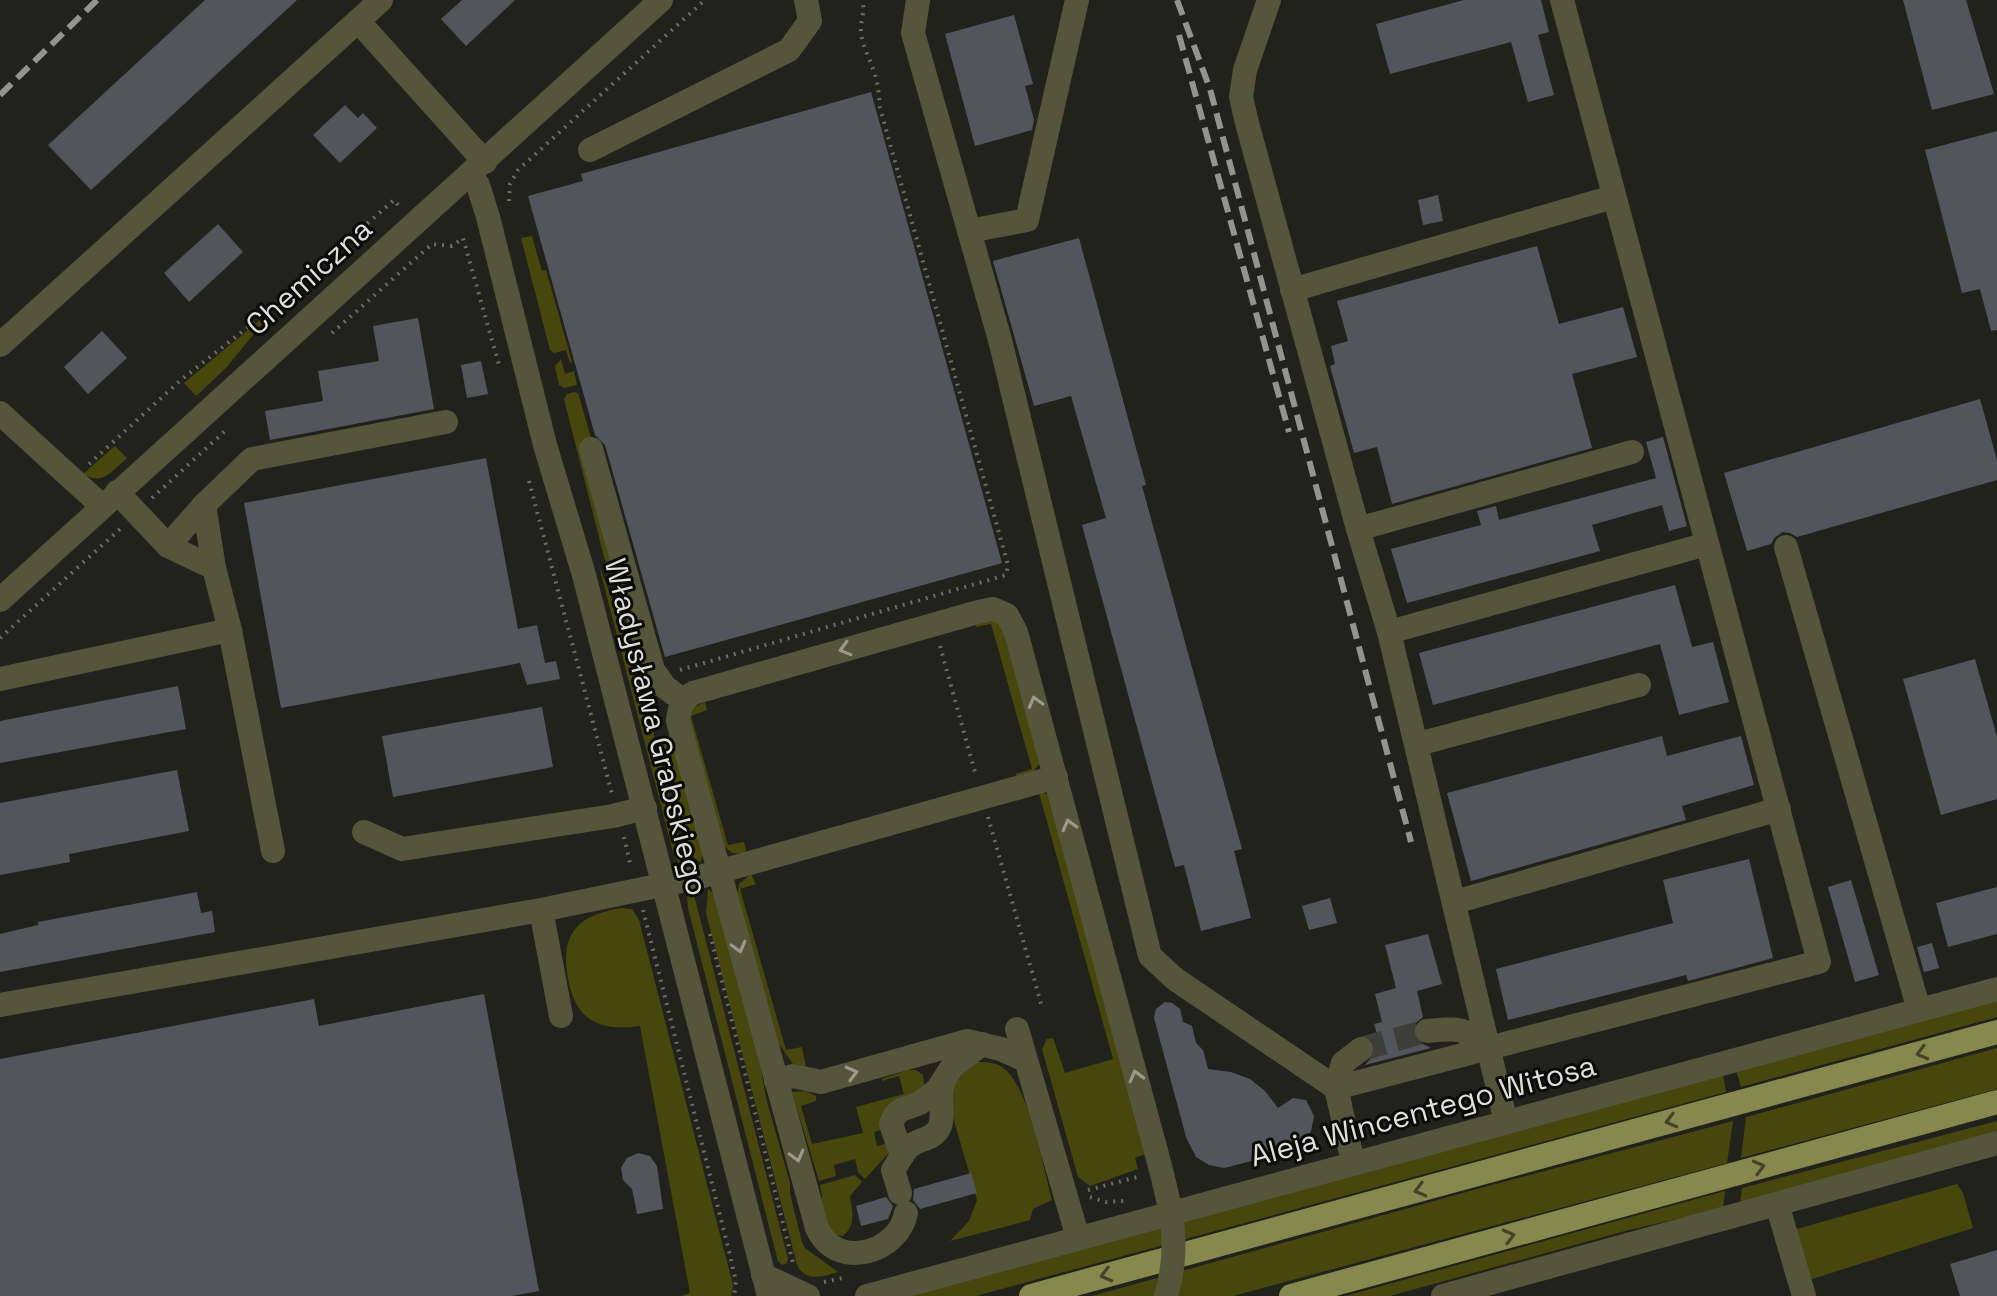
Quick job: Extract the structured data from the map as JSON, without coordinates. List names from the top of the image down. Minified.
{"streets":{"street":["Chemiczna","Władysława Grabskiego","Aleja Wincentego Witosa"]},"crossings":[["Chemiczna","Władysława Grabskiego"]]}
